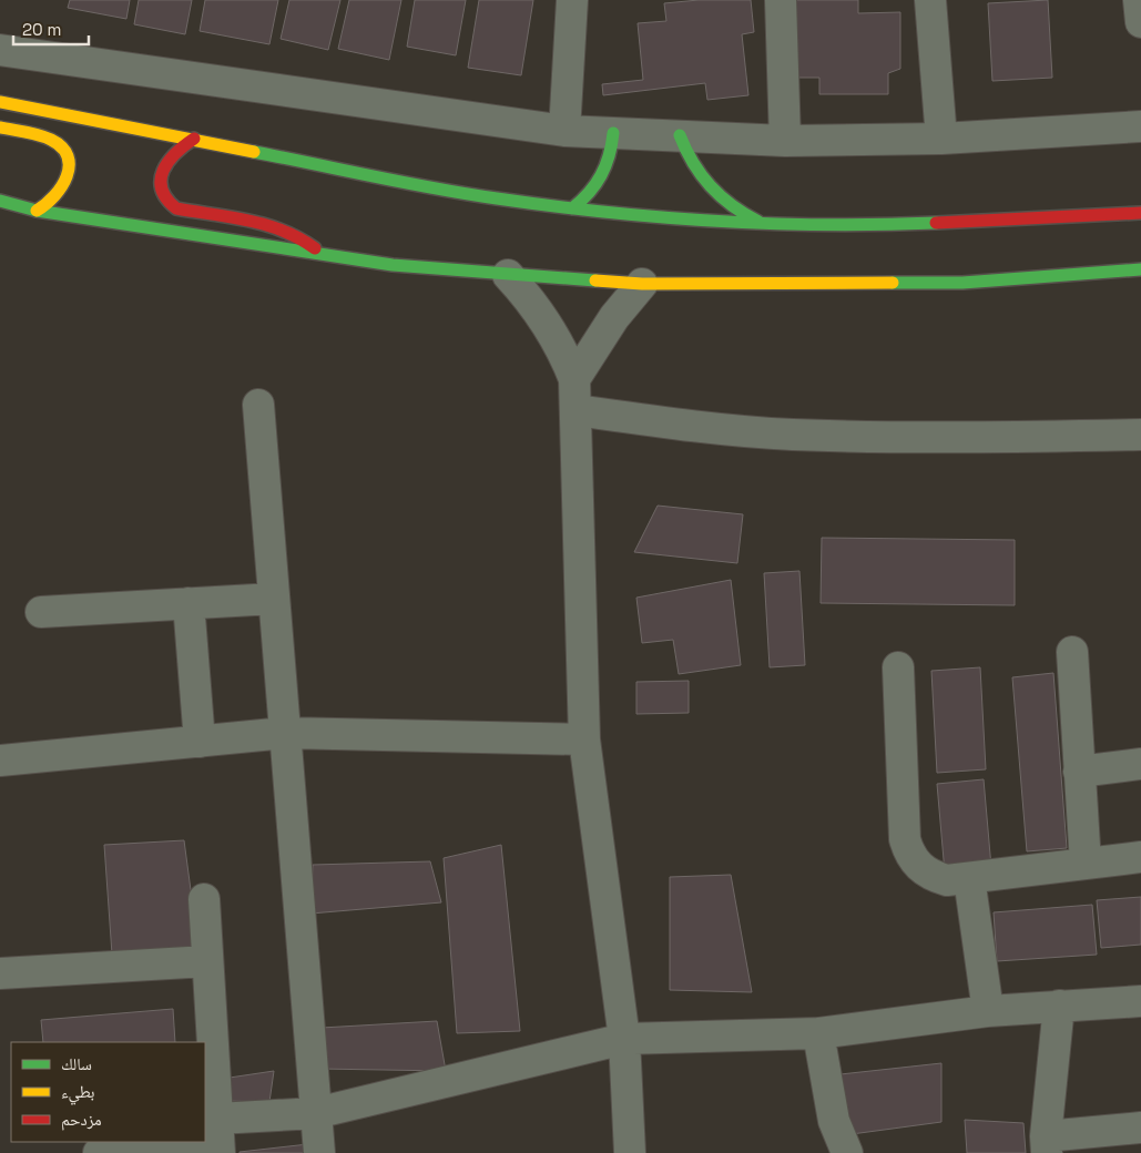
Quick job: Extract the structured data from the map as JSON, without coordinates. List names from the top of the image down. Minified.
{"legend":["سالك","بطيء","مزدحم"],"scale_bar":"20 m"}
